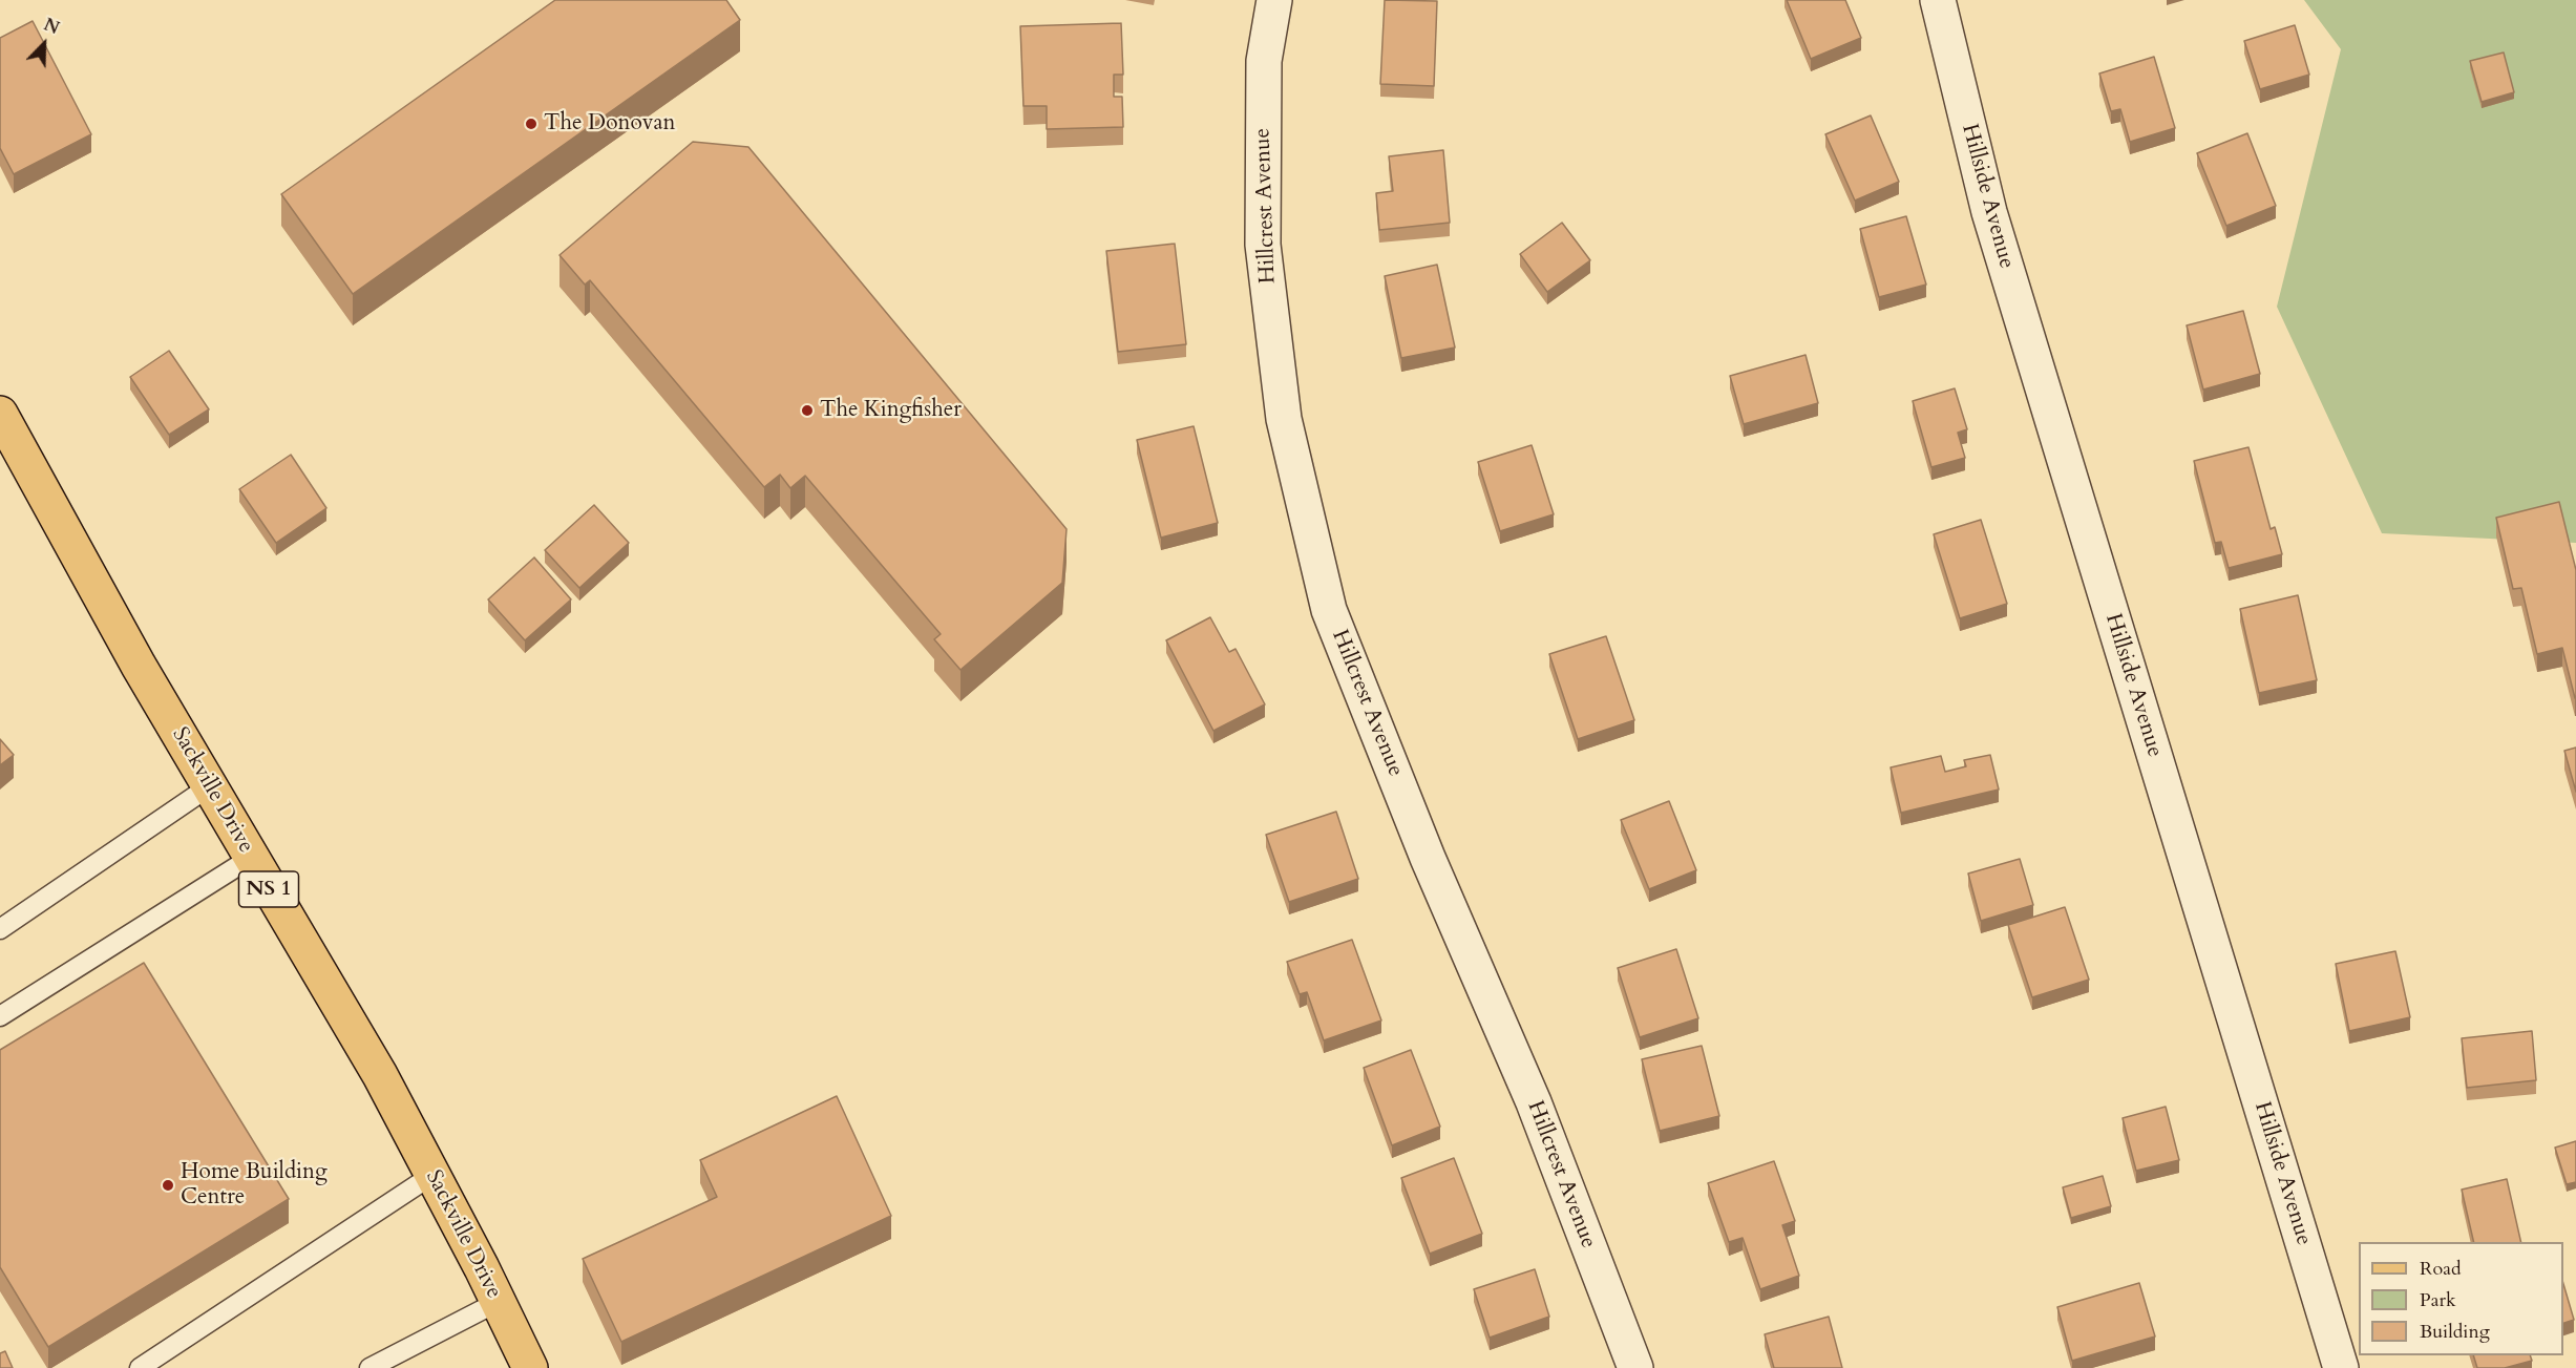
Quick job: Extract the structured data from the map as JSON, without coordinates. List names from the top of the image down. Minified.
{"streets":{"main road":["Sackville Drive","NS 1"],"street":["Hillside Avenue","Hillcrest Avenue"]},"places":["The Donovan","The Kingfisher","Home Building Centre"],"legend":["Road","Park","Building"],"north":"top right"}
